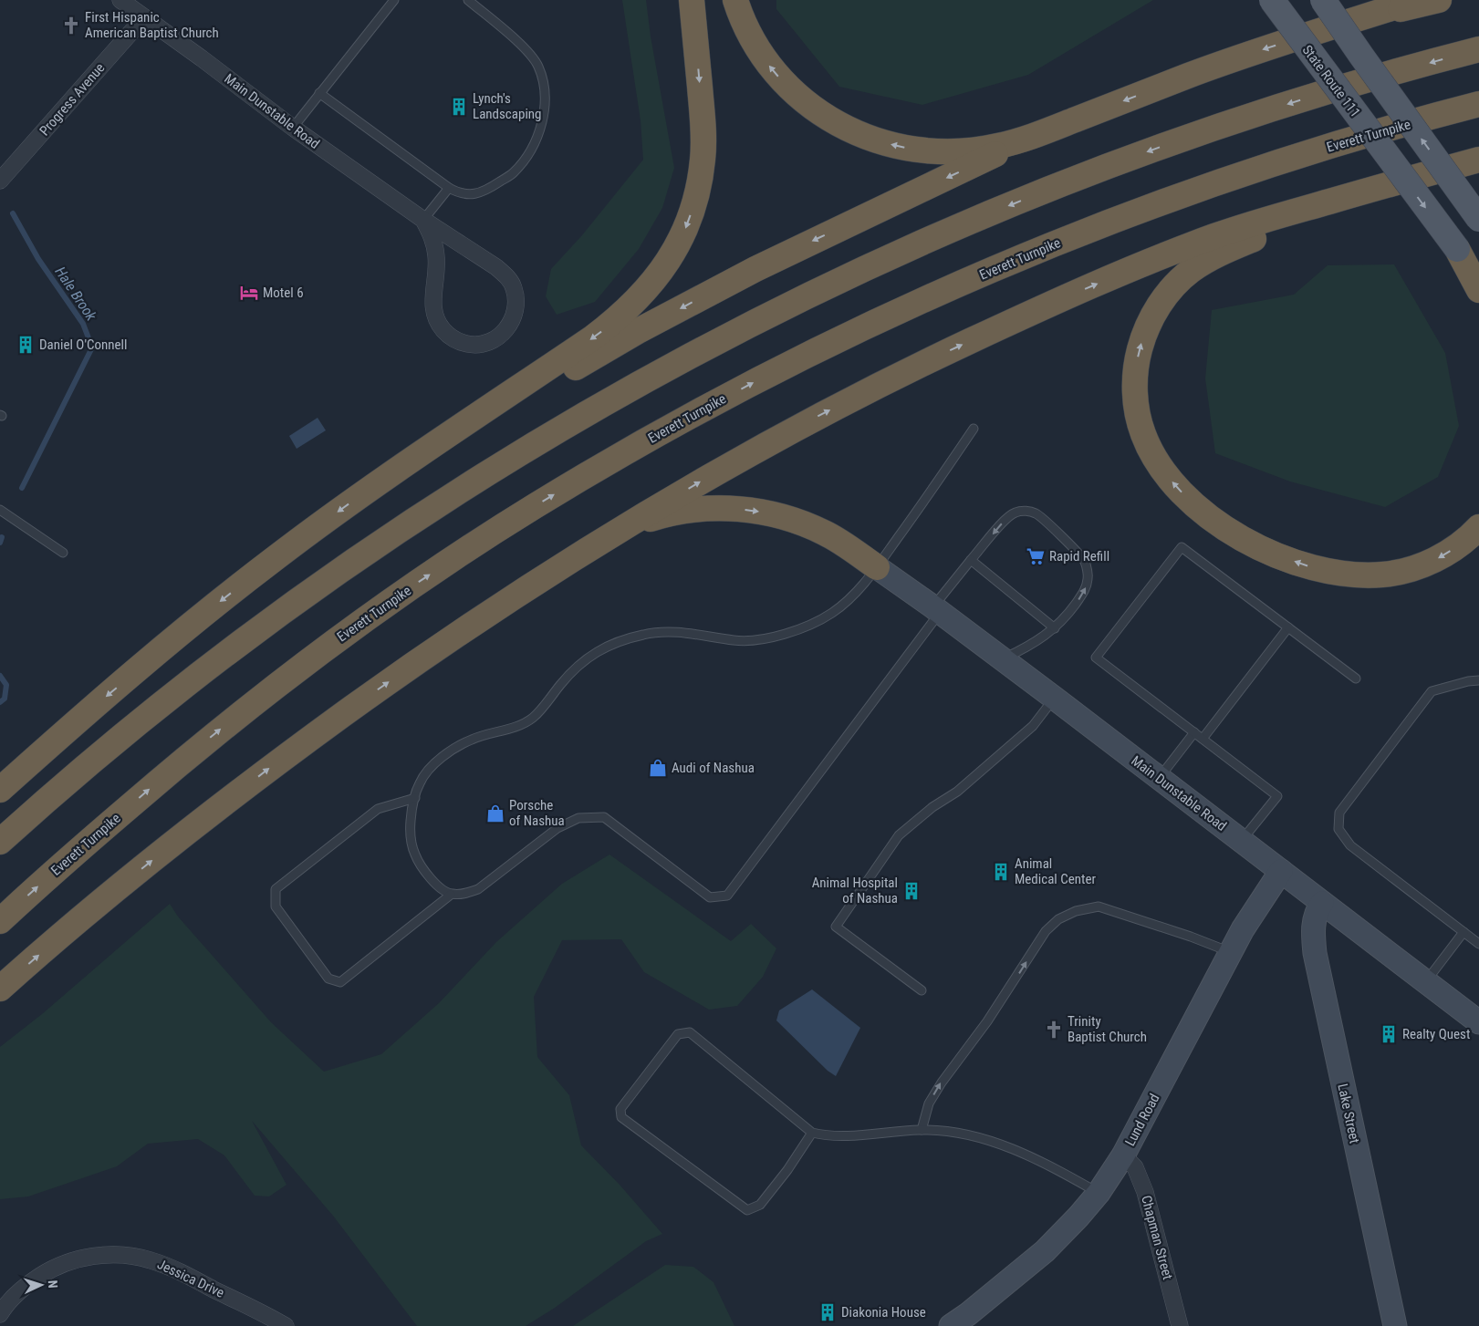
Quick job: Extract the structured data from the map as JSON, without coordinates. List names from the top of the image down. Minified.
{"streets":{"highway":["Everett Turnpike"],"main road":["State Route 111"],"street":["Progress Avenue","Main Dunstable Road","Lake Street","Lund Road","Chapman Street","Jessica Drive"]},"crossings":[["Progress Avenue","Main Dunstable Road"],["Main Dunstable Road","Lake Street"],["Main Dunstable Road","Lund Road"],["Lund Road","Chapman Street"]],"water":["Hale Brook"],"places":{"church":["First Hispanic American Baptist Church","Trinity Baptist Church"],"building":["Lynch's Landscaping","Daniel O'Connell","Animal Medical Center","Animal Hospital of Nashua","Realty Quest","Diakonia House"],"hotel":["Motel 6"],"supermarket":["Rapid Refill"],"shop":["Audi of Nashua","Porsche of Nashua"]},"north":"right"}
